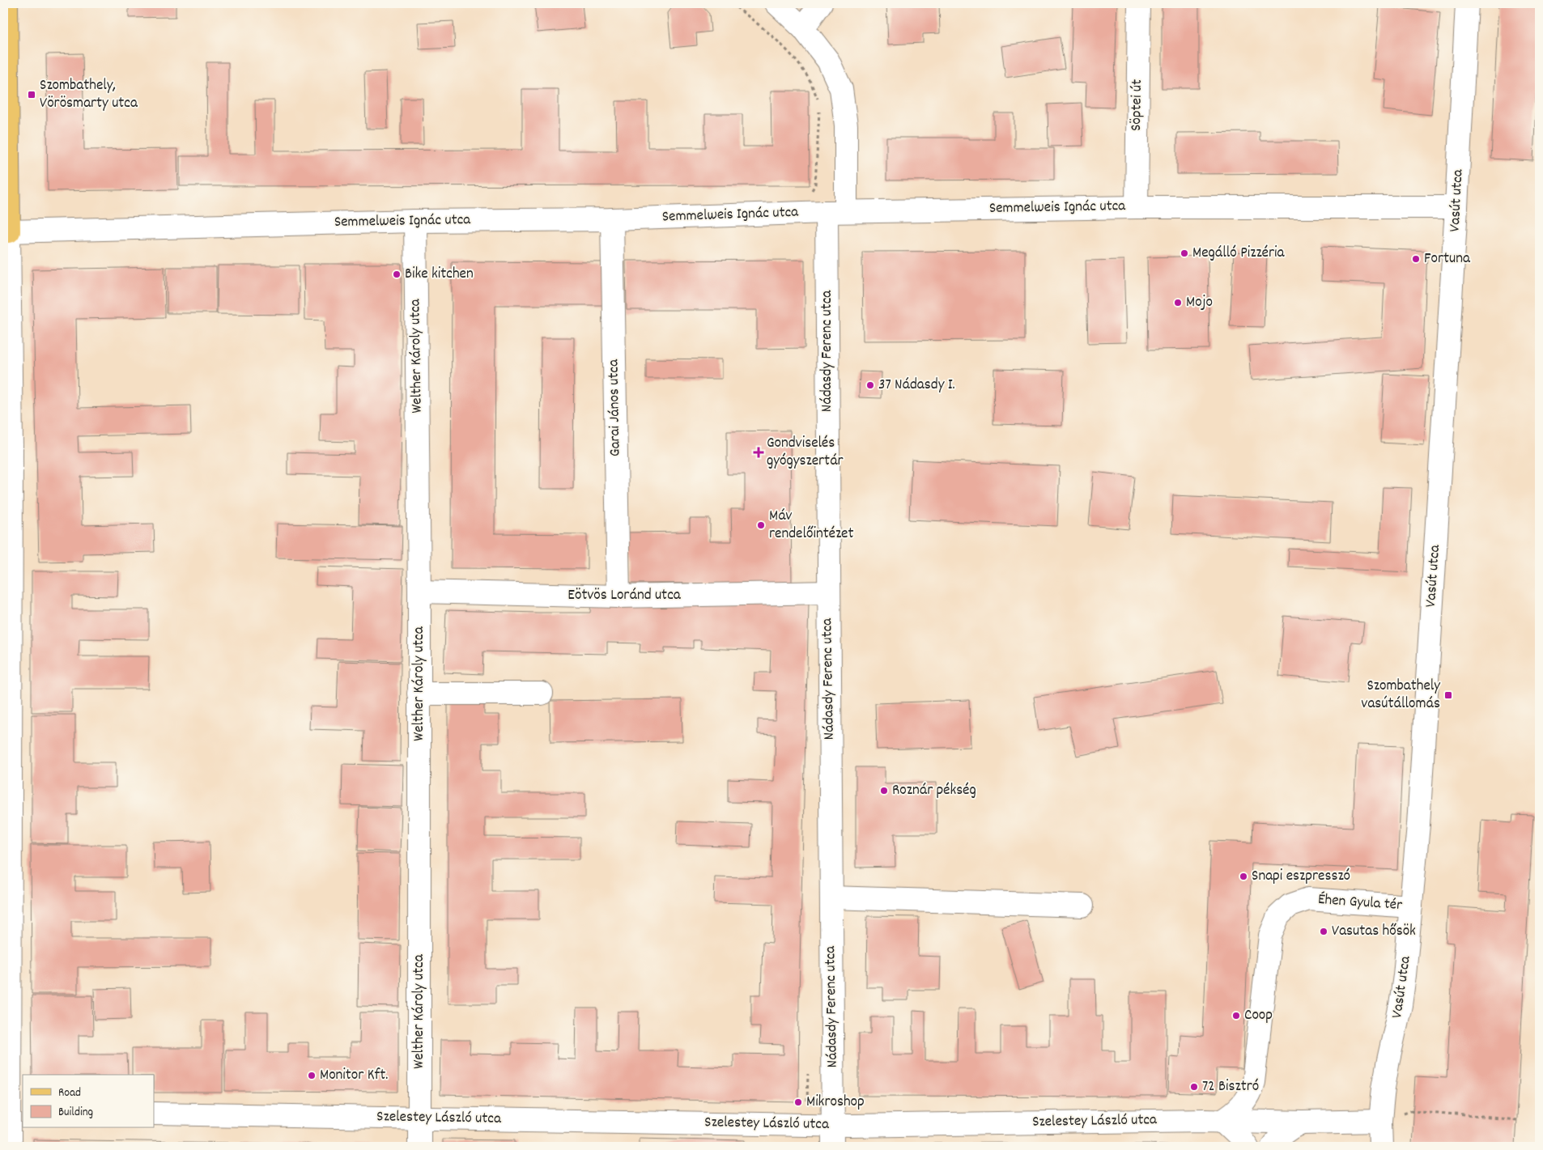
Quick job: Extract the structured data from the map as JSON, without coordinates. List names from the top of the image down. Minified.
{"streets":{"street":["Söptei út","Vasút utca","Semmelweis Ignác utca","Nádasdy Ferenc utca","Welther Károly utca","Garai János utca","Eötvös Loránd utca","Éhen Gyula tér","Szelestey László utca"]},"crossings":[["Söptei út","Semmelweis Ignác utca"],["Vasút utca","Semmelweis Ignác utca"],["Vasút utca","Éhen Gyula tér"],["Vasút utca","Szelestey László utca"],["Semmelweis Ignác utca","Nádasdy Ferenc utca"],["Semmelweis Ignác utca","Welther Károly utca"],["Semmelweis Ignác utca","Garai János utca"],["Nádasdy Ferenc utca","Eötvös Loránd utca"],["Nádasdy Ferenc utca","Szelestey László utca"],["Welther Károly utca","Eötvös Loránd utca"],["Welther Károly utca","Szelestey László utca"],["Garai János utca","Eötvös Loránd utca"],["Éhen Gyula tér","Szelestey László utca"]],"places":{"transit":["Szombathely, Vörösmarty utca","Szombathely vasútállomás"],"other":["Megálló Pizzéria","Fortuna","Bike kitchen","Mojo","37 Nádasdy I.","Máv rendelőintézet","Roznár pékség","Snapi eszpresszó","Vasutas hősök","Coop","Monitor Kft.","72 Bisztró","Mikroshop"],"health":["Gondviselés gyógyszertár"]},"legend":["Road","Building"]}
